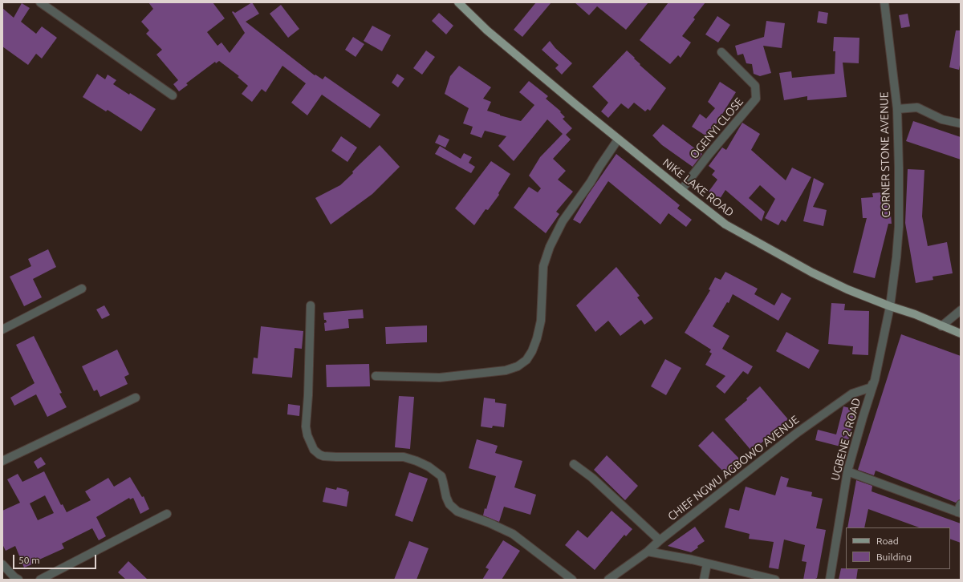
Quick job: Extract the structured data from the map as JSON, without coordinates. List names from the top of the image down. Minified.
{"streets":{"main road":["NIKE LAKE ROAD"],"street":["OGENYI CLOSE","CORNER STONE AVENUE","UGBENE 2 ROAD","CHIEF NGWU AGBOWO AVENUE"]},"crossings":[["OGENYI CLOSE","NIKE LAKE ROAD"],["CORNER STONE AVENUE","NIKE LAKE ROAD"],["CORNER STONE AVENUE","UGBENE 2 ROAD"],["NIKE LAKE ROAD","UGBENE 2 ROAD"],["UGBENE 2 ROAD","CHIEF NGWU AGBOWO AVENUE"]],"legend":["Road","Building"],"scale_bar":"50 m"}
